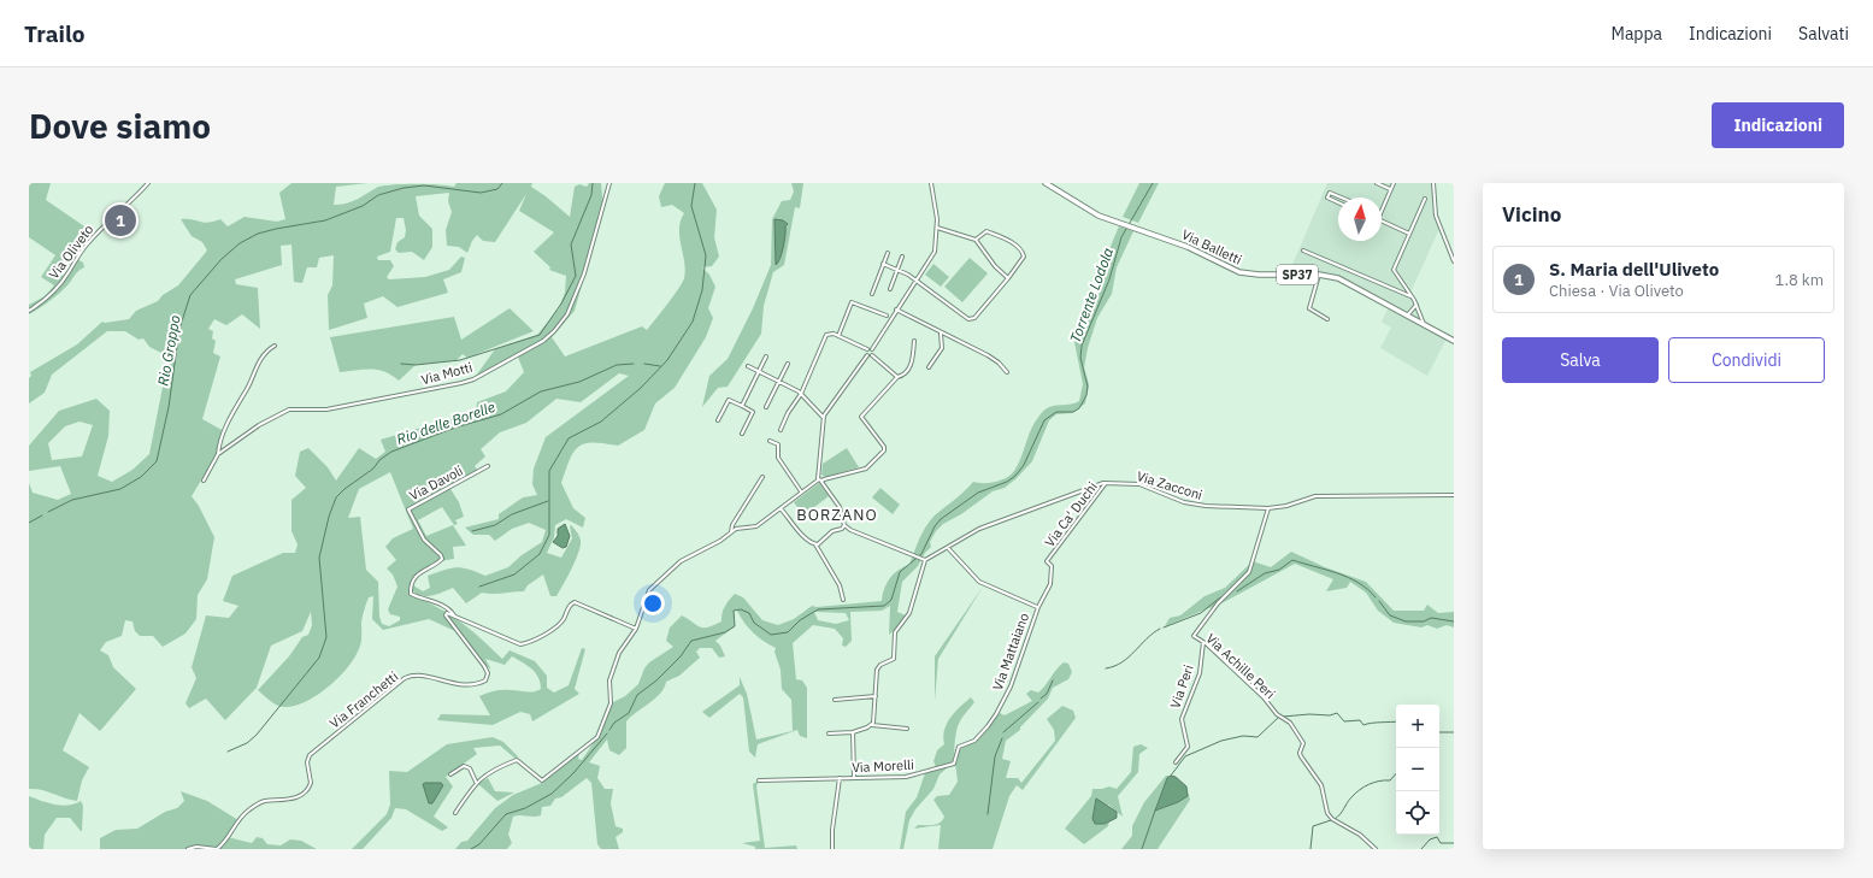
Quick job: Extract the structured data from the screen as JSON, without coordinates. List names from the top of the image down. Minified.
{"streets":{"main road":["Via Balletti","SP37"],"street":["Via Oliveto","Via Motti","Via Davoli","Via Zacconi","Via Ca' Duchi","Via Mattaiano","Via Achille Peri","Via Peri","Via Franchetti","Via Morelli"]},"crossings":[["Via Davoli","Via Franchetti"],["Via Zacconi","Via Ca' Duchi"],["Via Zacconi","Via Mattaiano"],["Via Zacconi","Via Achille Peri"],["Via Ca' Duchi","Via Mattaiano"],["Via Mattaiano","Via Morelli"],["Via Achille Peri","Via Peri"]],"districts":["BORZANO"],"water":["Torrente Lodola","Rio Groppo","Rio delle Borelle"],"north":"top","page":{"header":"Trailo","nav":["Mappa","Indicazioni","Salvati"],"buttons":["Indicazioni",["Salva","Condividi"]],"title":"Dove siamo","heading":"Vicino","pins":"1","list":[{"mark":"1","name":"S. Maria dell'Uliveto","note":"Chiesa · Via Oliveto","value":"1.8 km"}],"map_buttons":["+","−"]}}
